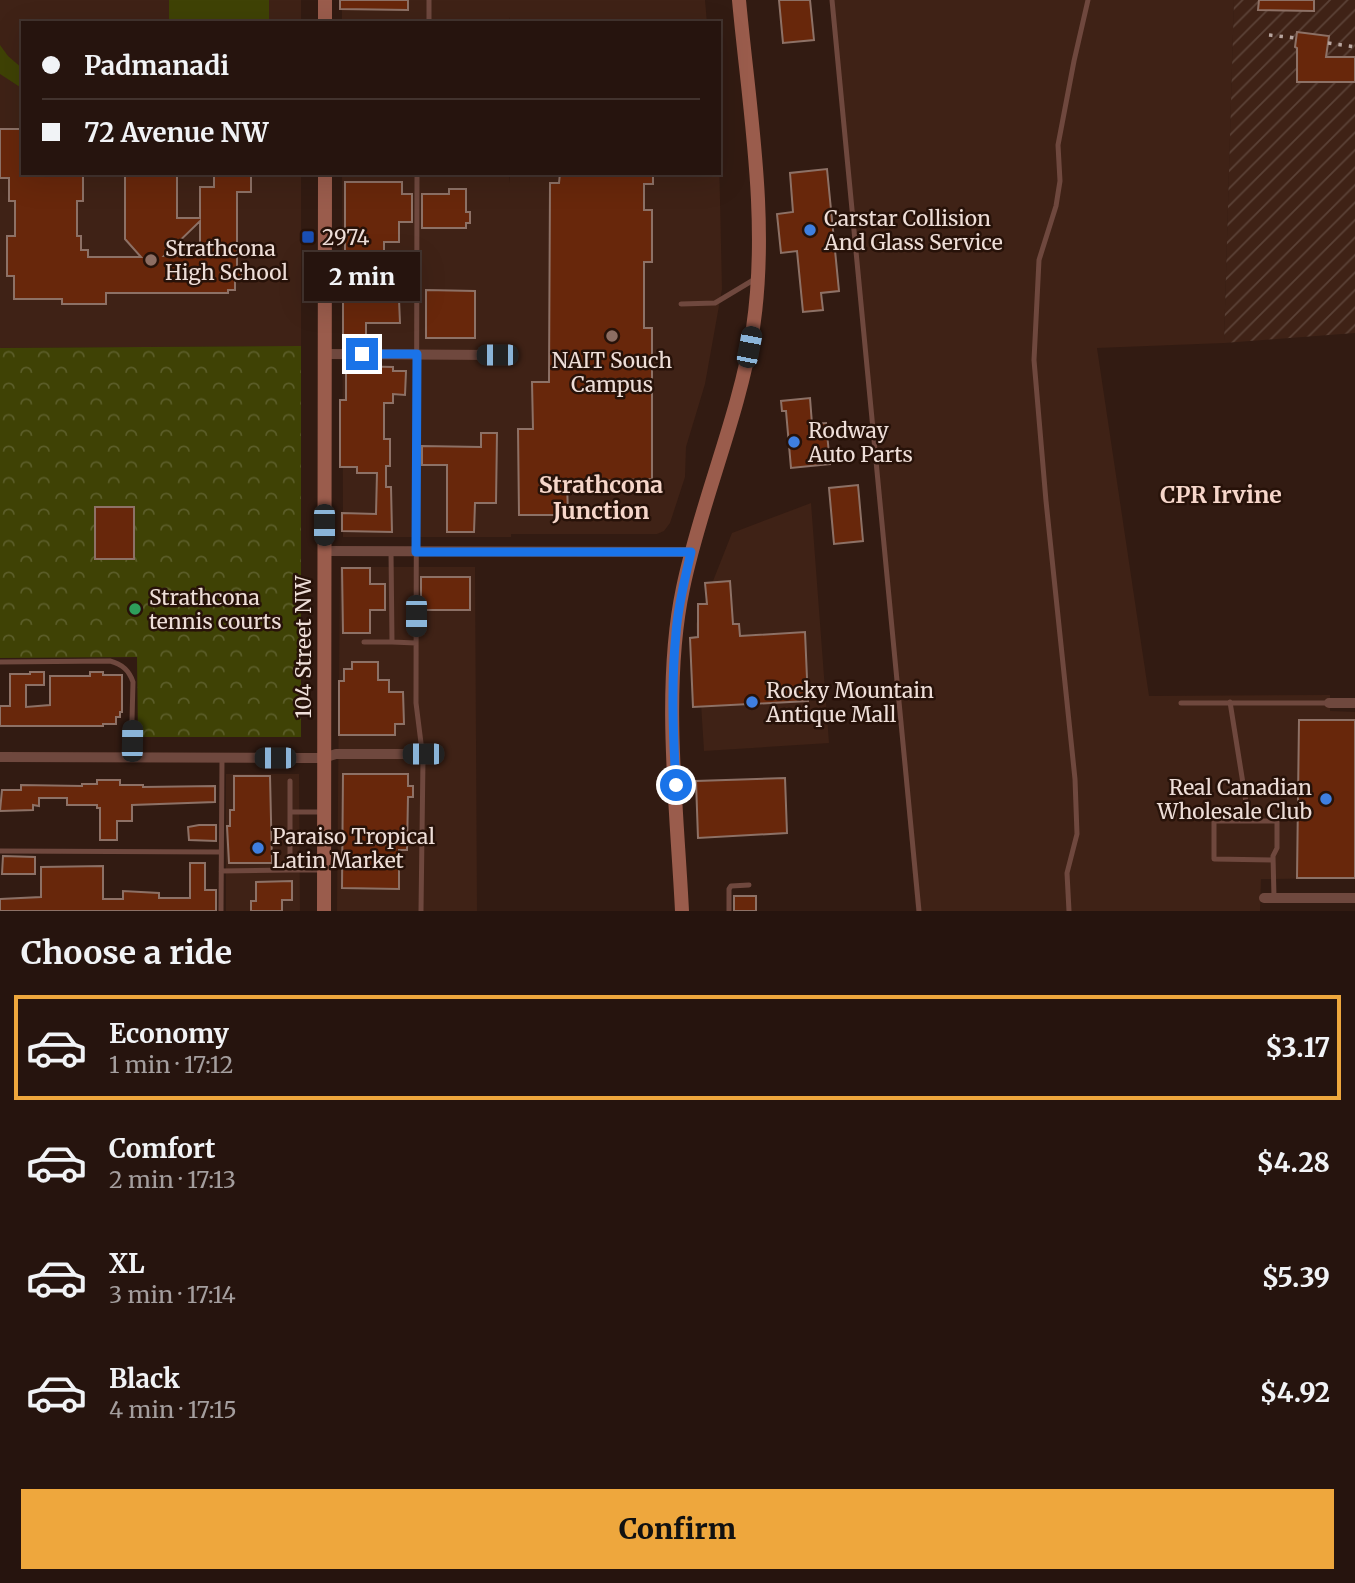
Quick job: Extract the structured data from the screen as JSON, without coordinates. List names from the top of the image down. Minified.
{"streets":{"main road":["104 Street NW"]},"districts":["Strathcona Junction","CPR Irvine"],"places":{"other":["Carstar Collision And Glass Service","Strathcona High School","NAIT Souch Campus","Rodway Auto Parts","Strathcona tennis courts","Rocky Mountain Antique Mall","Real Canadian Wholesale Club","Paraiso Tropical Latin Market"],"transit":["2974"]},"page":{"banner":["Padmanadi","72 Avenue NW"],"bubble":"2 min","heading":"Choose a ride","list":[{"name":"Economy","note":"1 min · 17:12","value":"$3.17"},{"name":"Comfort","note":"2 min · 17:13","value":"$4.28"},{"name":"XL","note":"3 min · 17:14","value":"$5.39"},{"name":"Black","note":"4 min · 17:15","value":"$4.92"}],"buttons":"Confirm"}}
